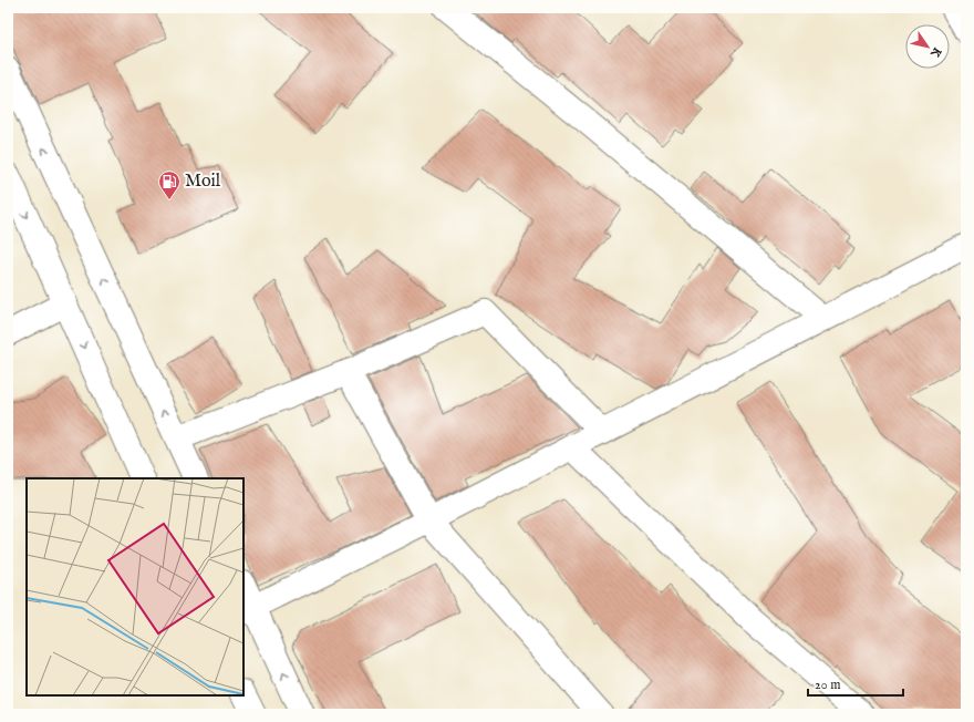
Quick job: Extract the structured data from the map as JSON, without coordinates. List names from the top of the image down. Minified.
{"places":{"fuel station":["Moil"]},"scale_bar":"20 m","north":"bottom right"}
